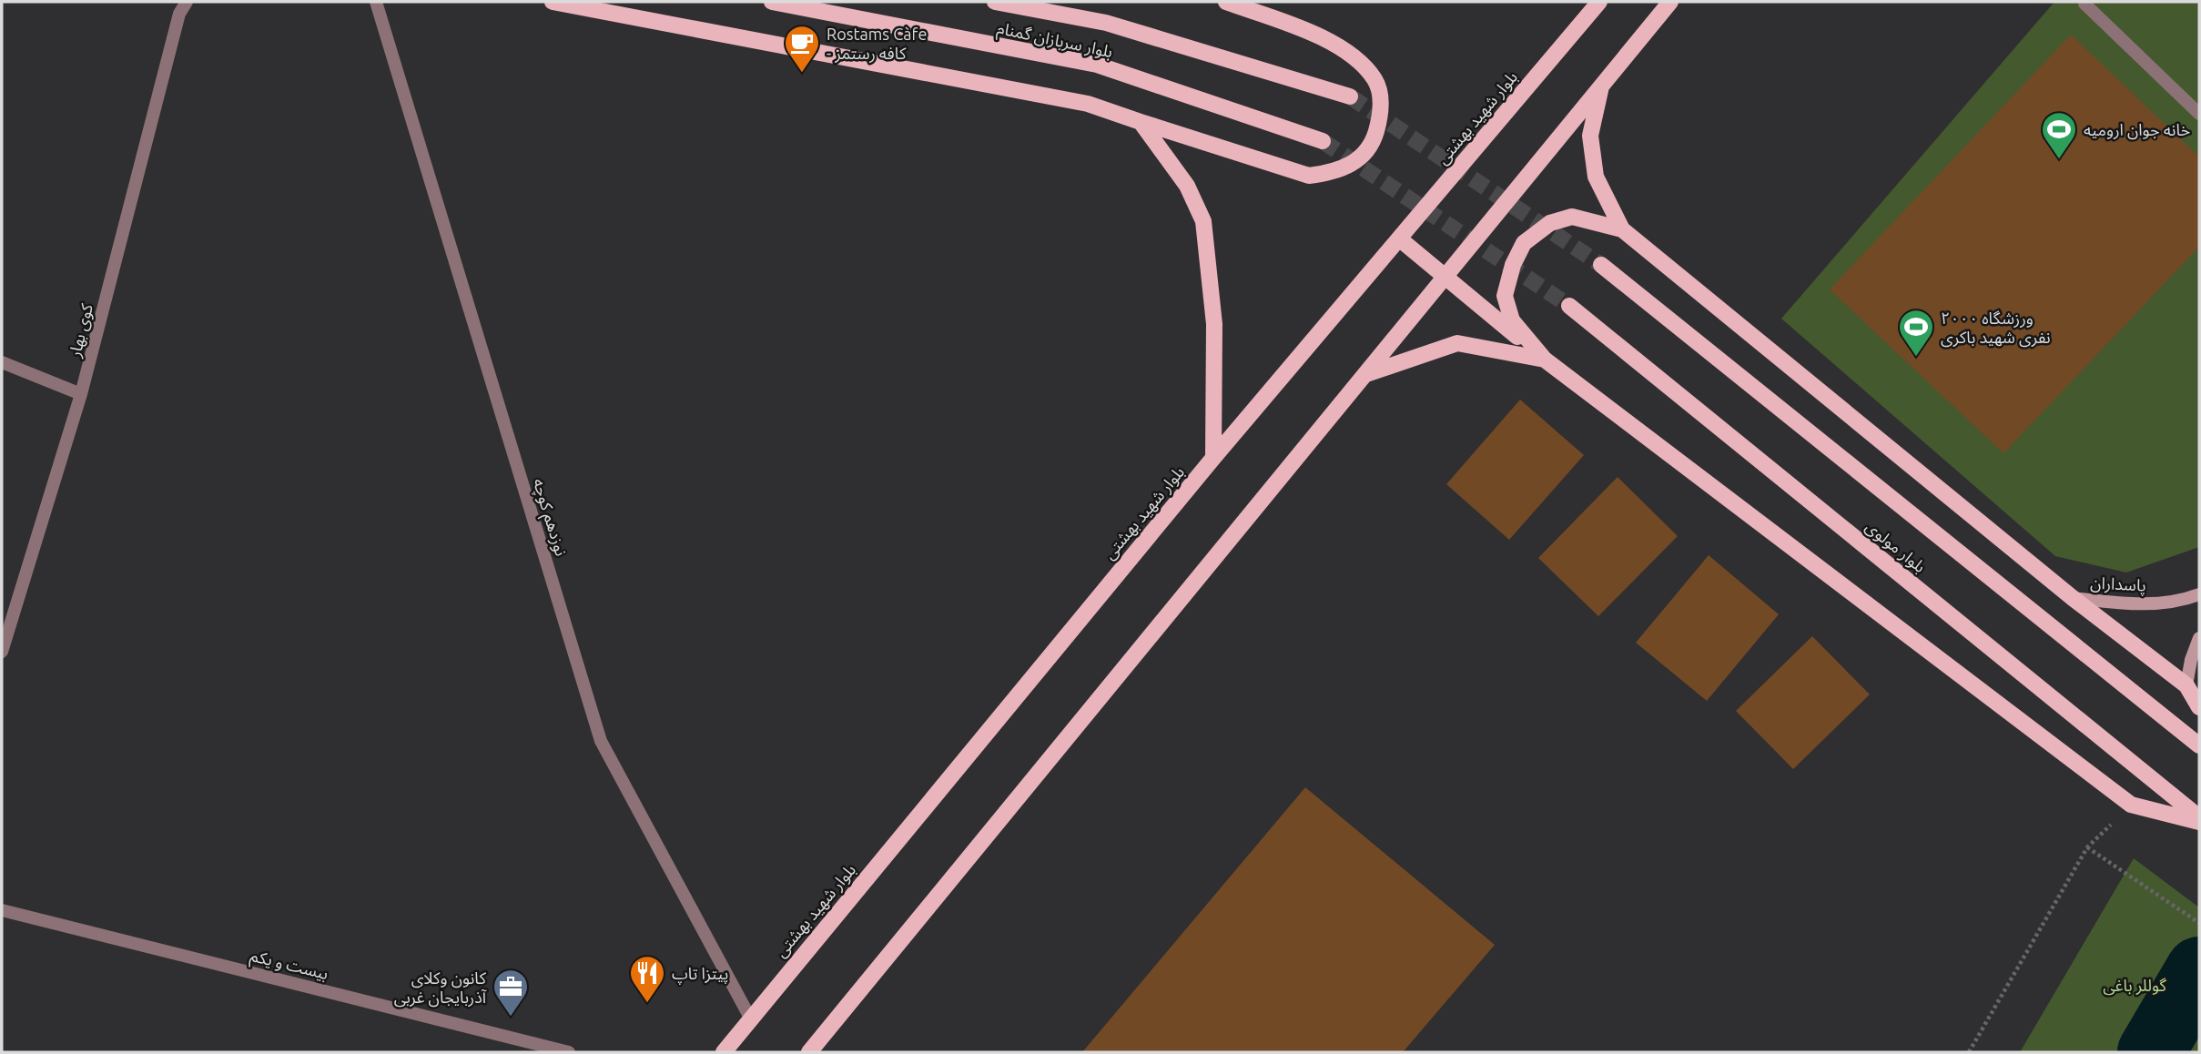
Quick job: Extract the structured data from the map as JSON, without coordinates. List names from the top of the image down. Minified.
{"streets":{"main road":["بلوار سربازان گمنام","بلوار شهید بهشتی","بلوار مولوی","پاسداران"],"street":["کوی بهار","نوزدهم کوچه","بیست و یکم"]},"crossings":[["بلوار شهید بهشتی","نوزدهم کوچه"]],"parks":["گوللر باغی"],"places":{"cafe":["Rostams Càfe - کافه رستمز"],"sports":["خانه جوان ارومیه","ورزشگاه ۲۰۰۰ نفری شهید باکری"],"restaurant":["پیتزا تاپ"],"office":["کانون وکلای آذربایجان غربی"]}}
